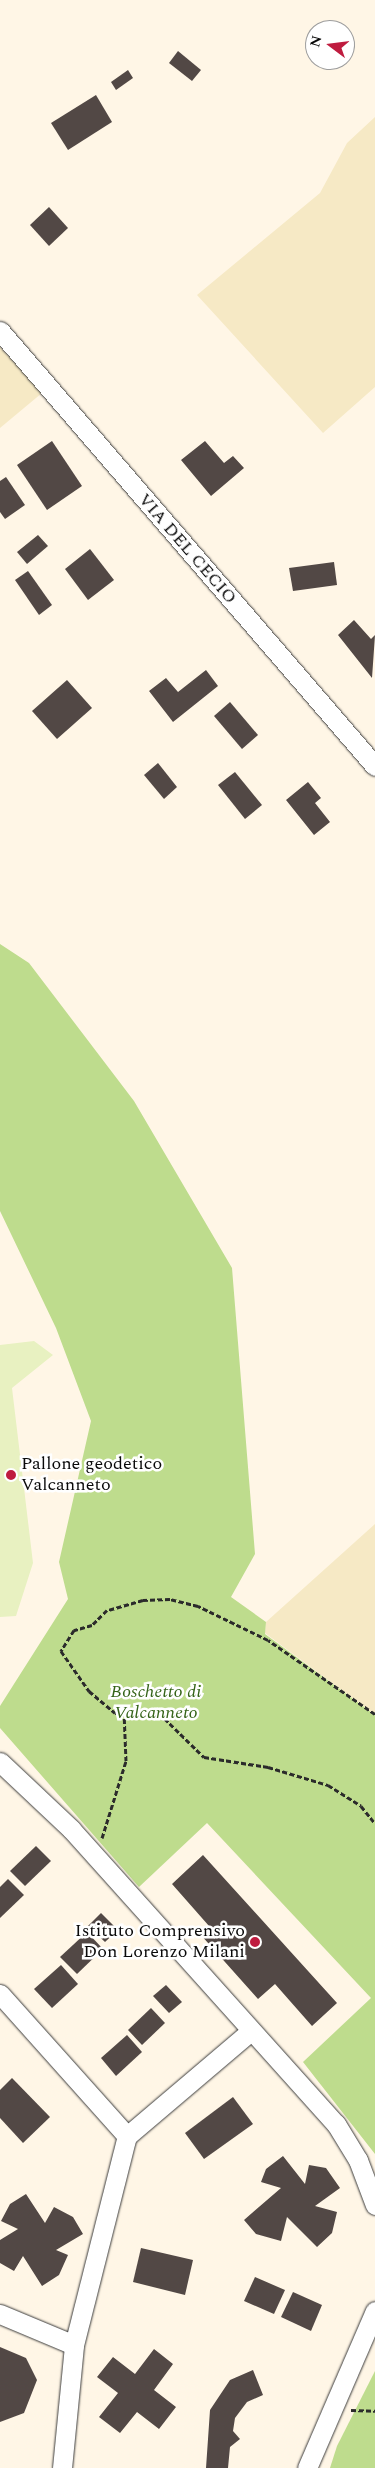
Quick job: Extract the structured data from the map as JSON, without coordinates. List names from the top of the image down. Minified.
{"streets":{"street":["VIA DEL CECIO"]},"parks":["Boschetto di Valcanneto"],"places":["Pallone geodetico Valcanneto","Istituto Comprensivo Don Lorenzo Milani"],"north":"left"}
